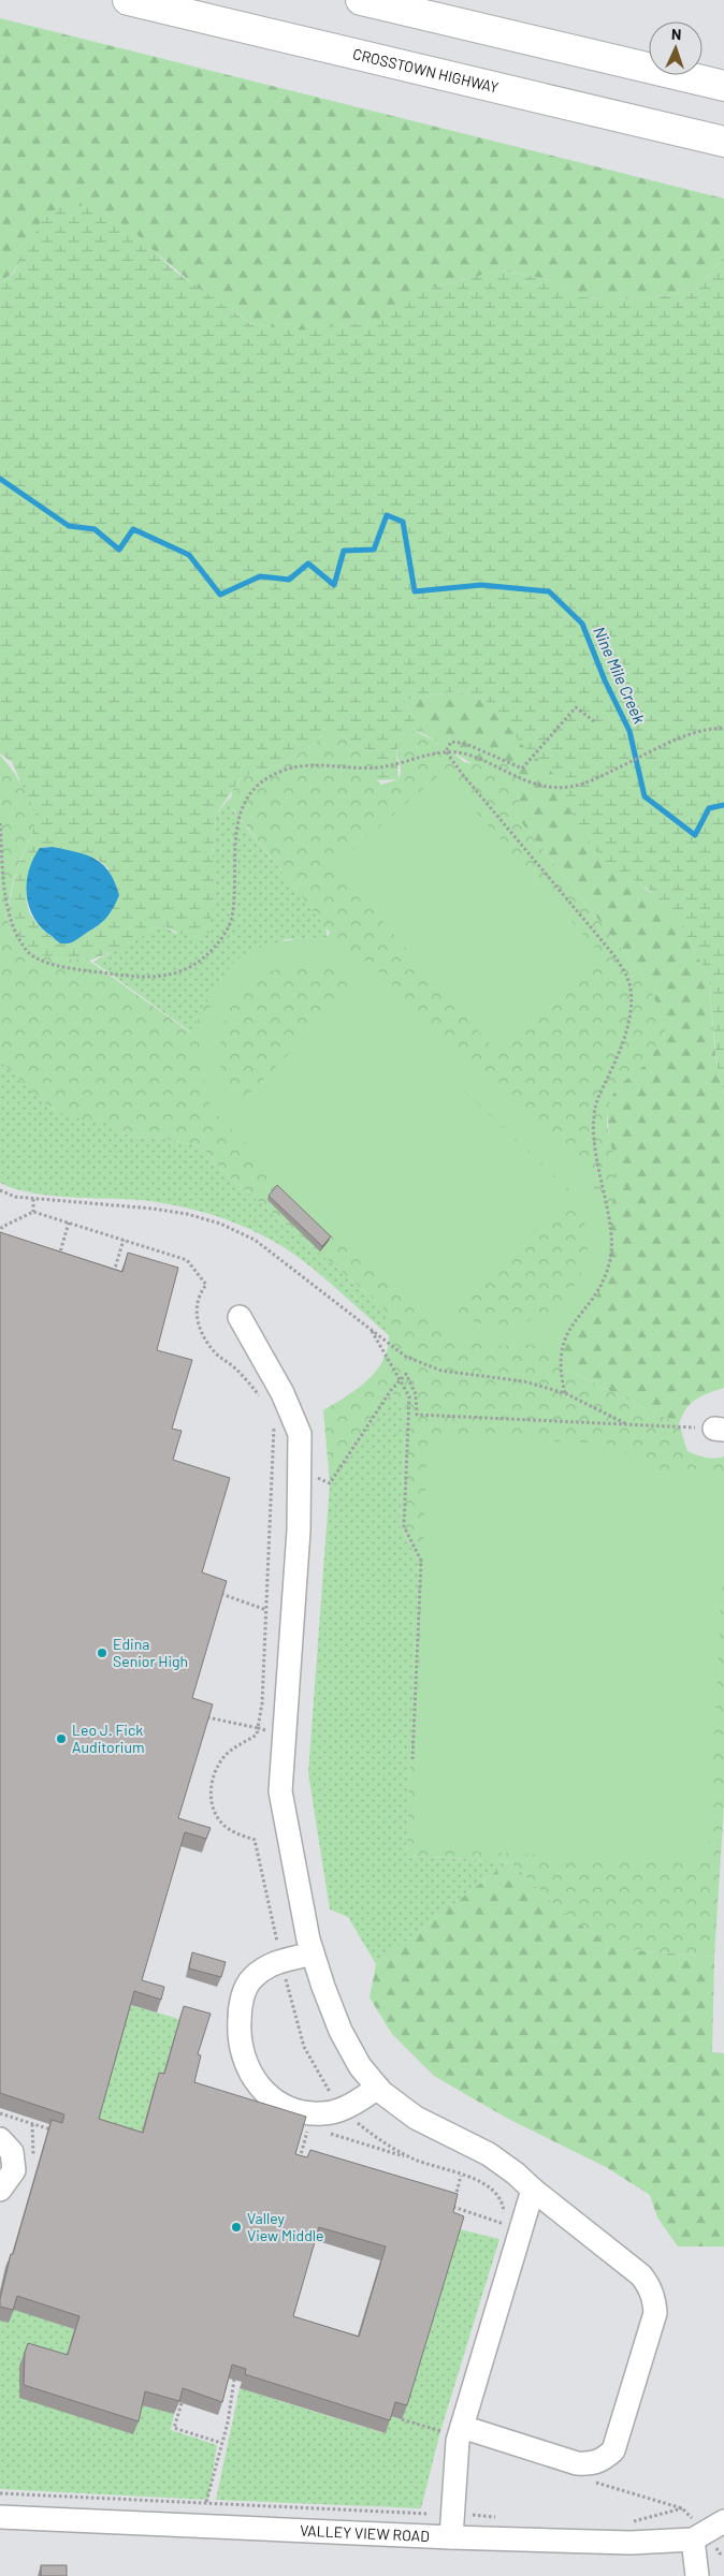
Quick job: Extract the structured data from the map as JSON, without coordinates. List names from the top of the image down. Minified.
{"streets":{"highway":["CROSSTOWN HIGHWAY"],"street":["VALLEY VIEW ROAD"]},"water":["Nine Mile Creek"],"places":["Edina Senior High","Leo J. Fick Auditorium","Valley View Middle"],"north":"top"}
